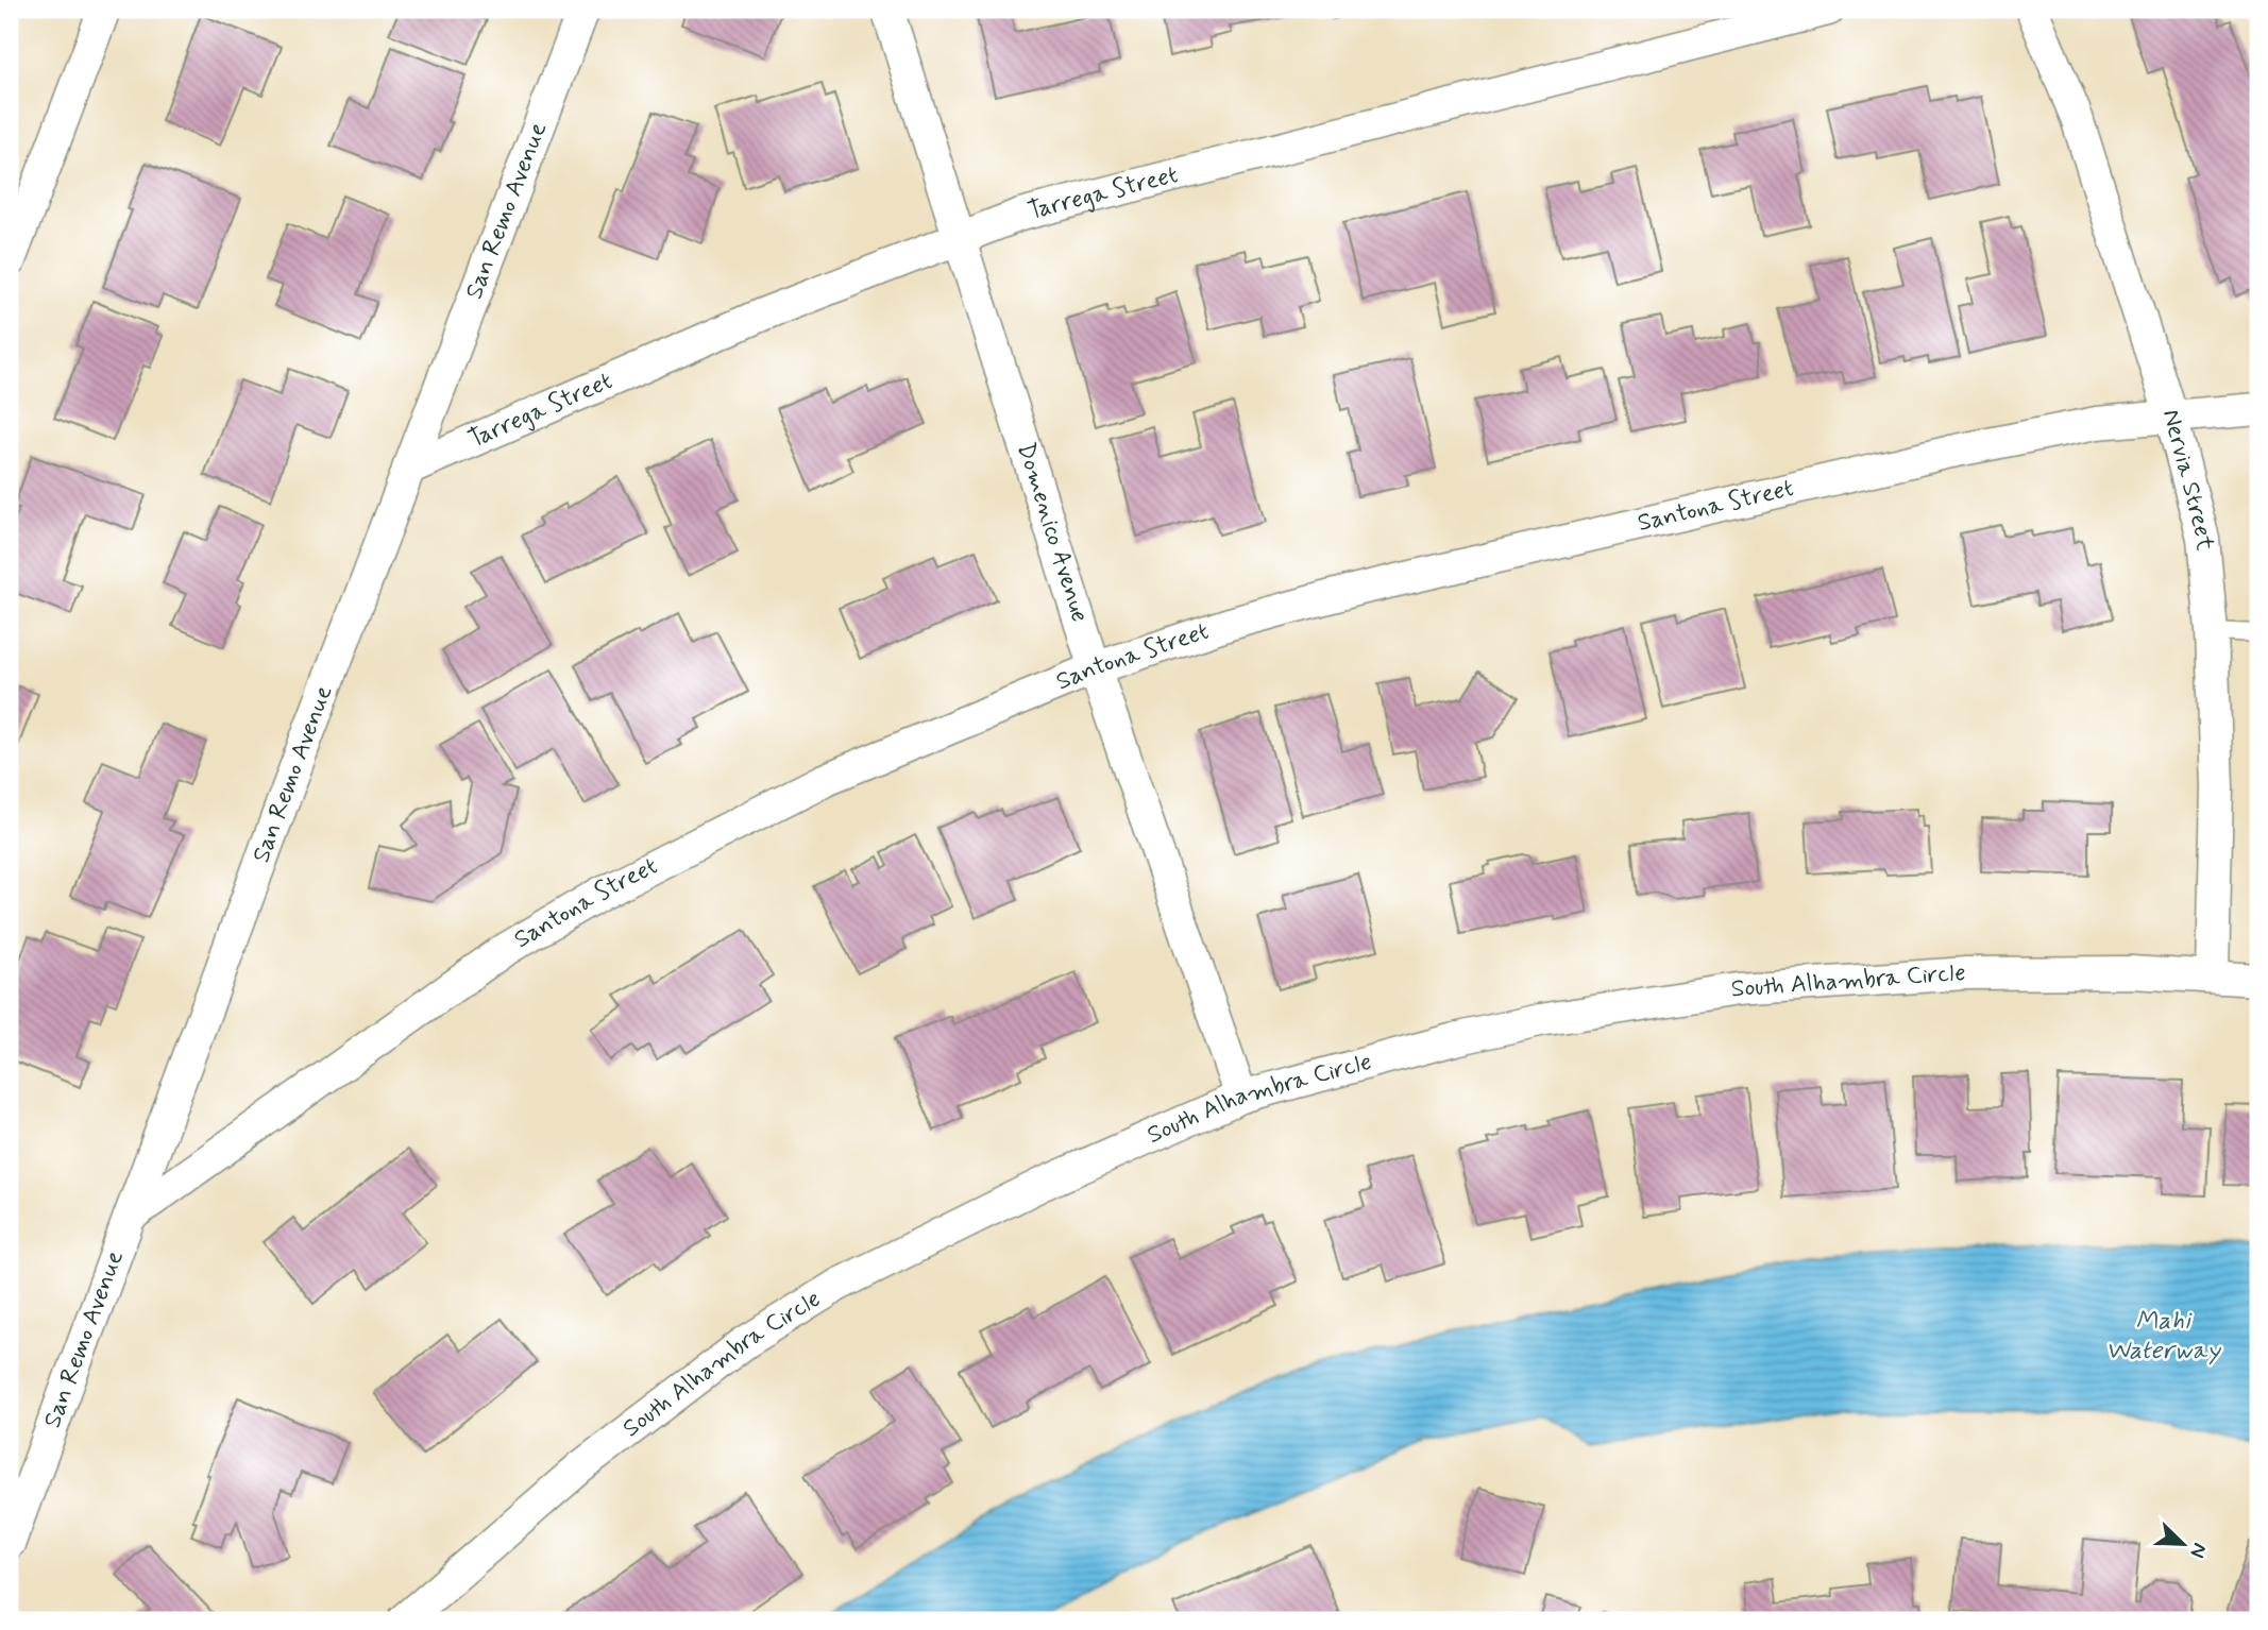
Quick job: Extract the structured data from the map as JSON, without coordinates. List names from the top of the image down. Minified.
{"streets":{"street":["Tarrega Street","San Remo Avenue","Nervia Street","Santona Street","Domenico Avenue","South Alhambra Circle"]},"crossings":[["Tarrega Street","San Remo Avenue"],["Tarrega Street","Domenico Avenue"],["San Remo Avenue","Santona Street"],["Nervia Street","Santona Street"],["Nervia Street","South Alhambra Circle"],["Santona Street","Domenico Avenue"],["Domenico Avenue","South Alhambra Circle"]],"water":["Mahi Waterway"],"north":"bottom right"}
